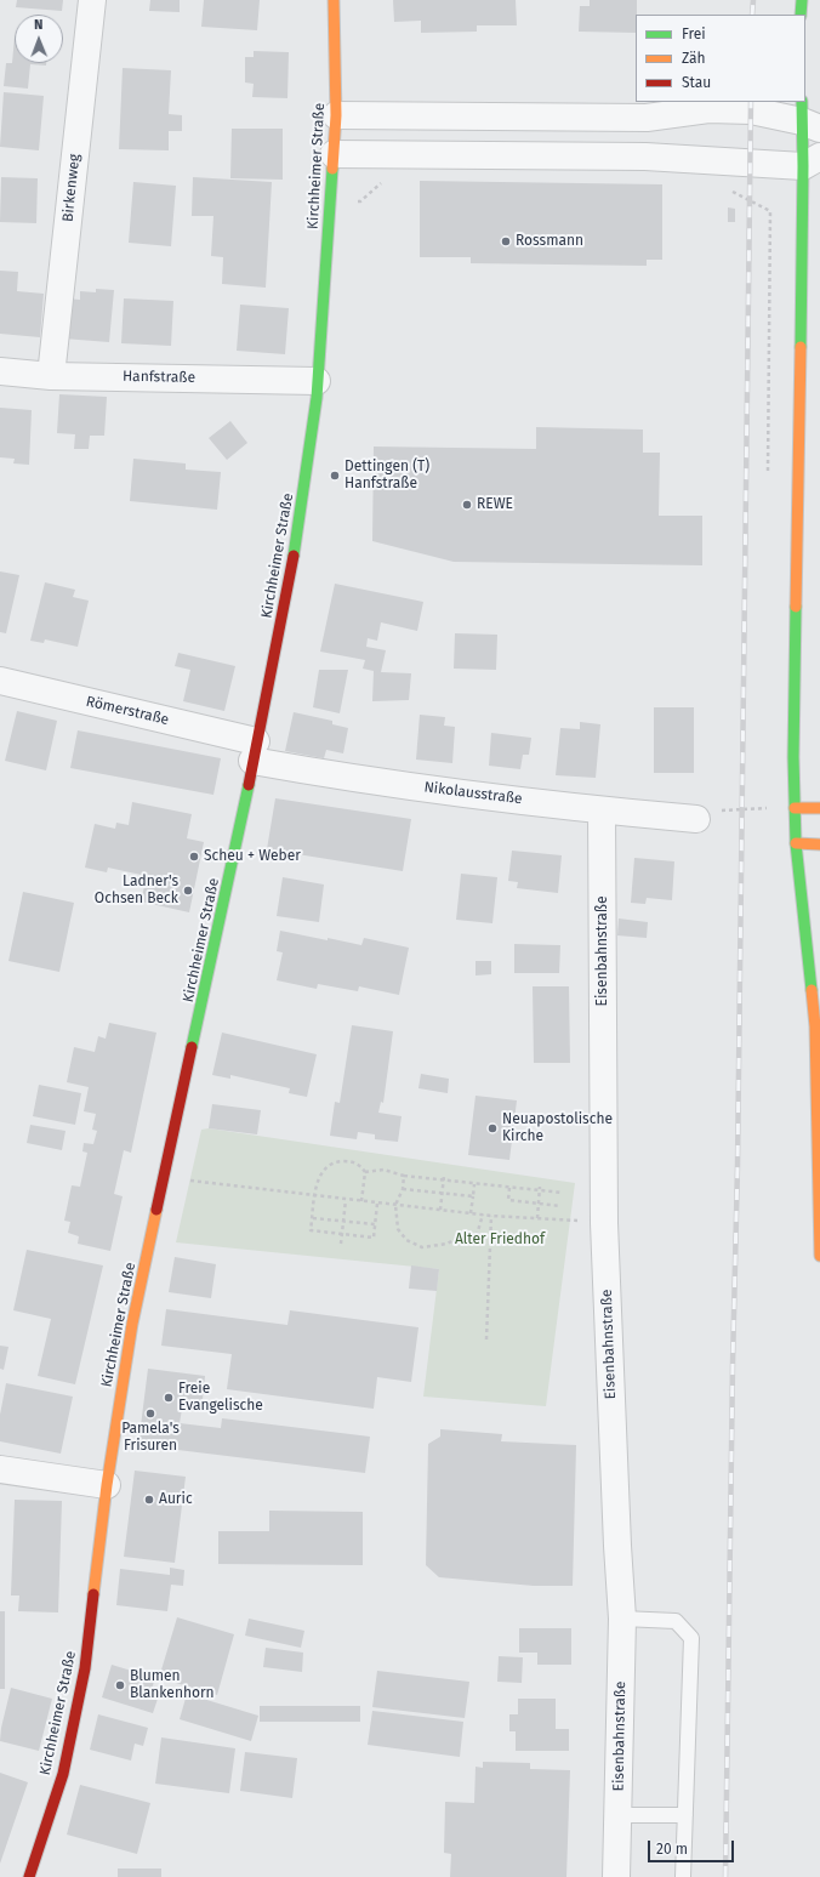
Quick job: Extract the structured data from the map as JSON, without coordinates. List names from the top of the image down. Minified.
{"streets":{"street":["Kirchheimer Straße","Birkenweg","Hanfstraße","Römerstraße","Nikolausstraße","Eisenbahnstraße"]},"crossings":[["Kirchheimer Straße","Hanfstraße"],["Kirchheimer Straße","Römerstraße"],["Kirchheimer Straße","Nikolausstraße"],["Birkenweg","Hanfstraße"],["Römerstraße","Nikolausstraße"],["Nikolausstraße","Eisenbahnstraße"]],"parks":["Alter Friedhof"],"places":["Rossmann","Dettingen (T) Hanfstraße","REWE","Scheu + Weber","Ladner's Ochsen Beck","Neuapostolische Kirche","Freie Evangelische","Pamela's Frisuren","Auric","Blumen Blankenhorn"],"legend":["Frei","Zäh","Stau"],"scale_bar":"20 m","north":"top"}
